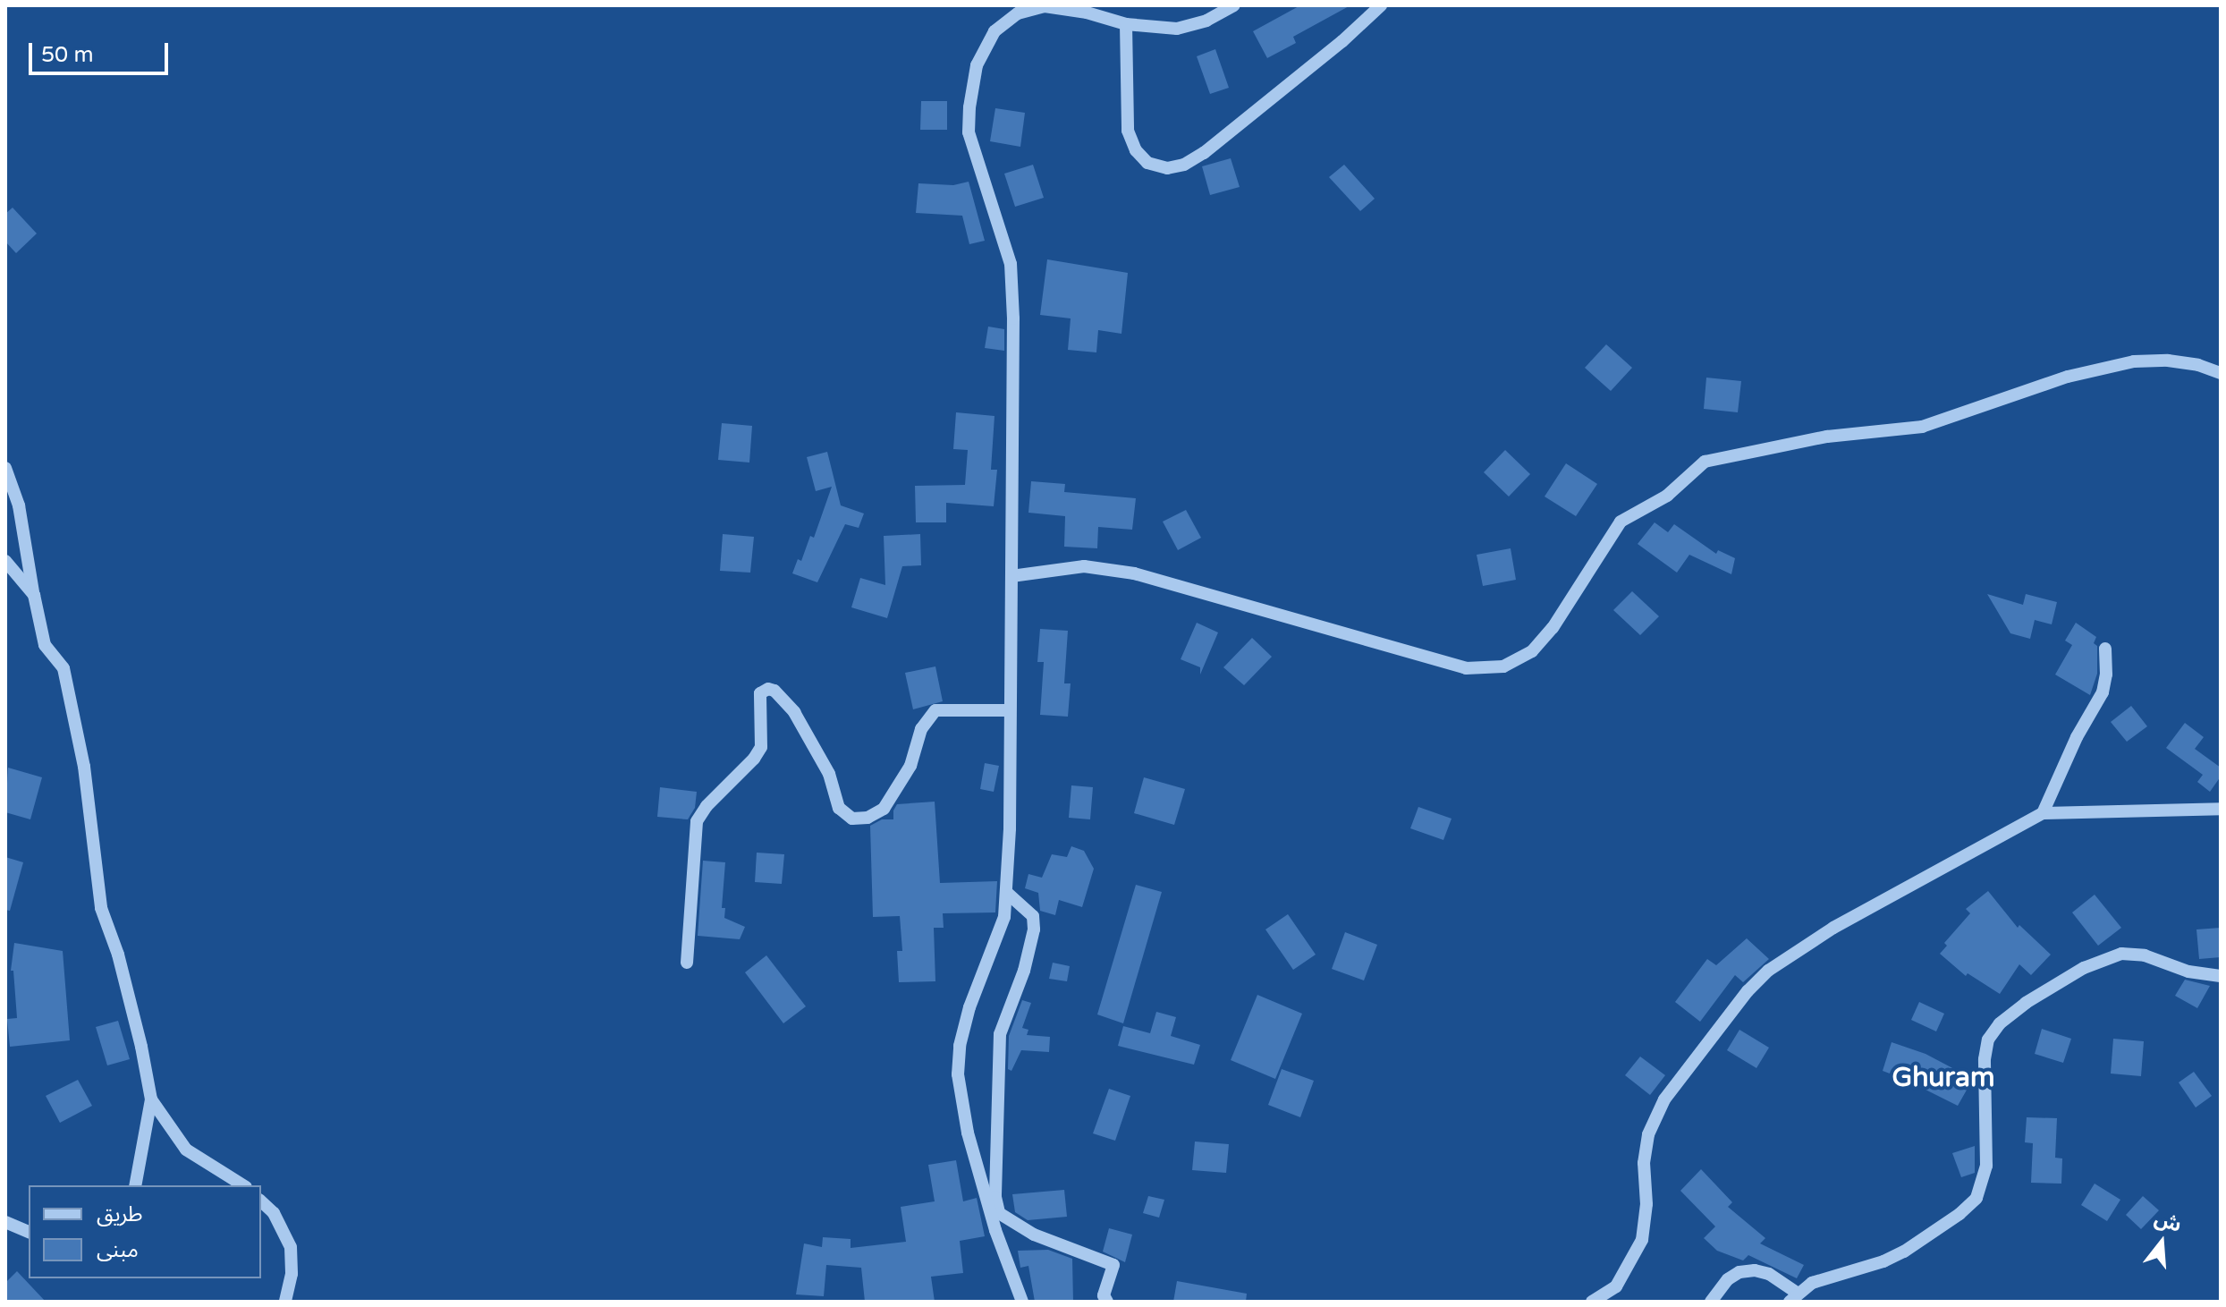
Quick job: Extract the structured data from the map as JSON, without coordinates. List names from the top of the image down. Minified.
{"districts":["Ghuram"],"legend":["طريق","مبنى"],"scale_bar":"50 m","north":"top"}
